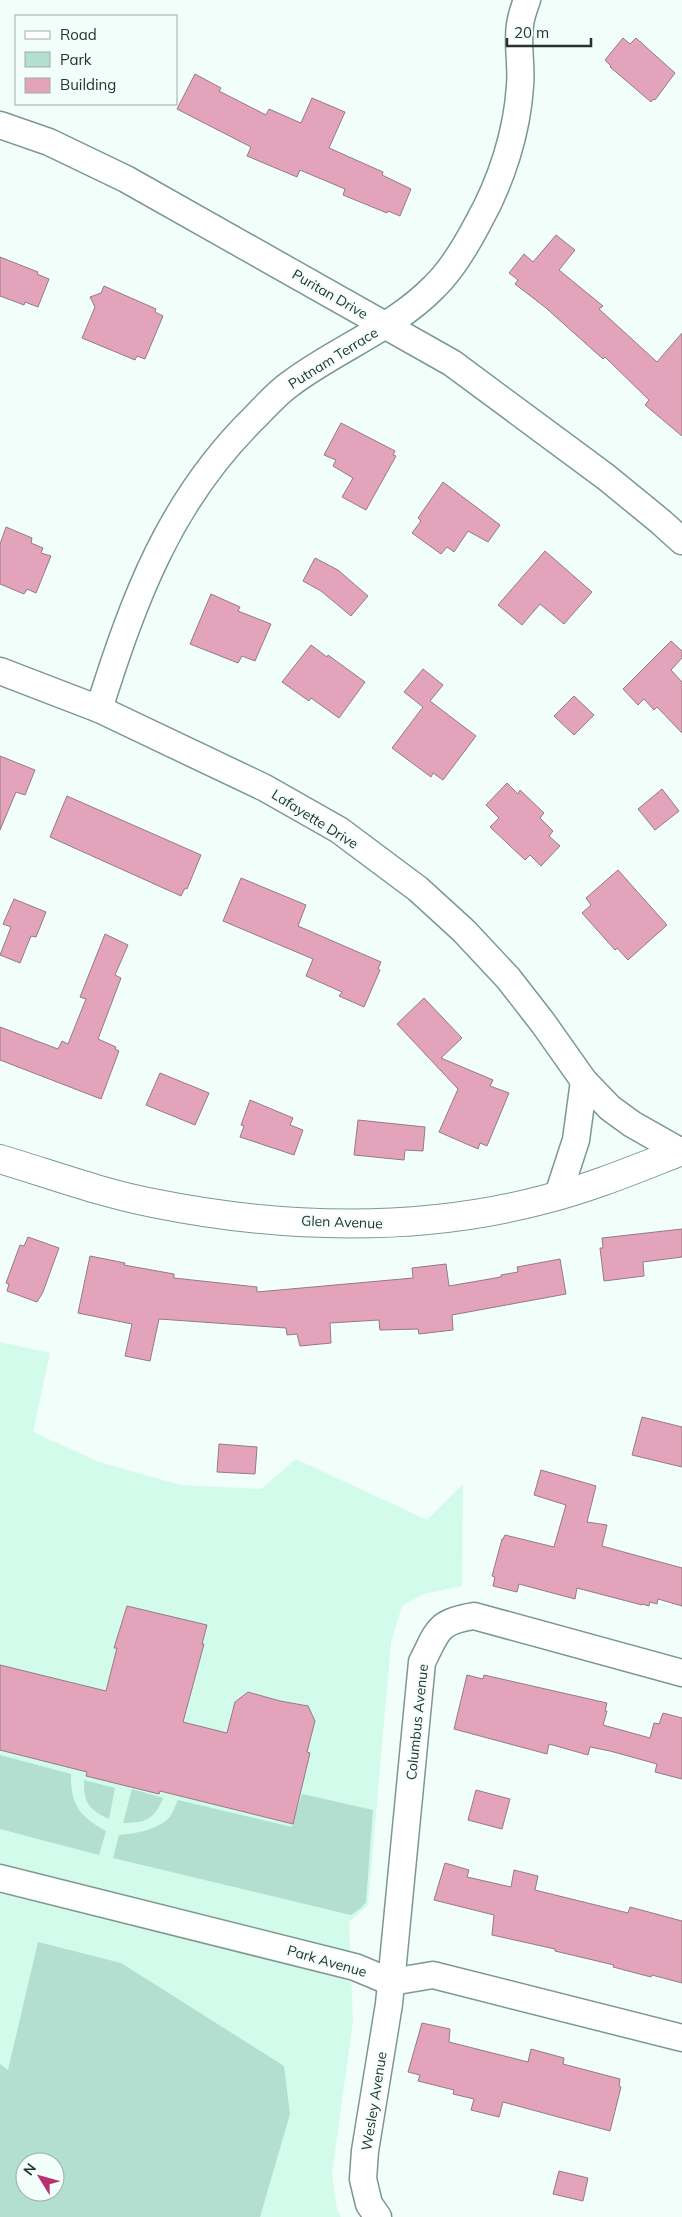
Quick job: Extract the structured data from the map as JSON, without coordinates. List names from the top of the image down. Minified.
{"streets":{"street":["Puritan Drive","Putnam Terrace","Lafayette Drive","Glen Avenue","Columbus Avenue","Park Avenue","Wesley Avenue"]},"crossings":[["Puritan Drive","Putnam Terrace"],["Putnam Terrace","Lafayette Drive"],["Lafayette Drive","Glen Avenue"],["Columbus Avenue","Park Avenue"],["Columbus Avenue","Wesley Avenue"],["Park Avenue","Wesley Avenue"]],"legend":["Road","Park","Building"],"scale_bar":"20 m","north":"top left"}
